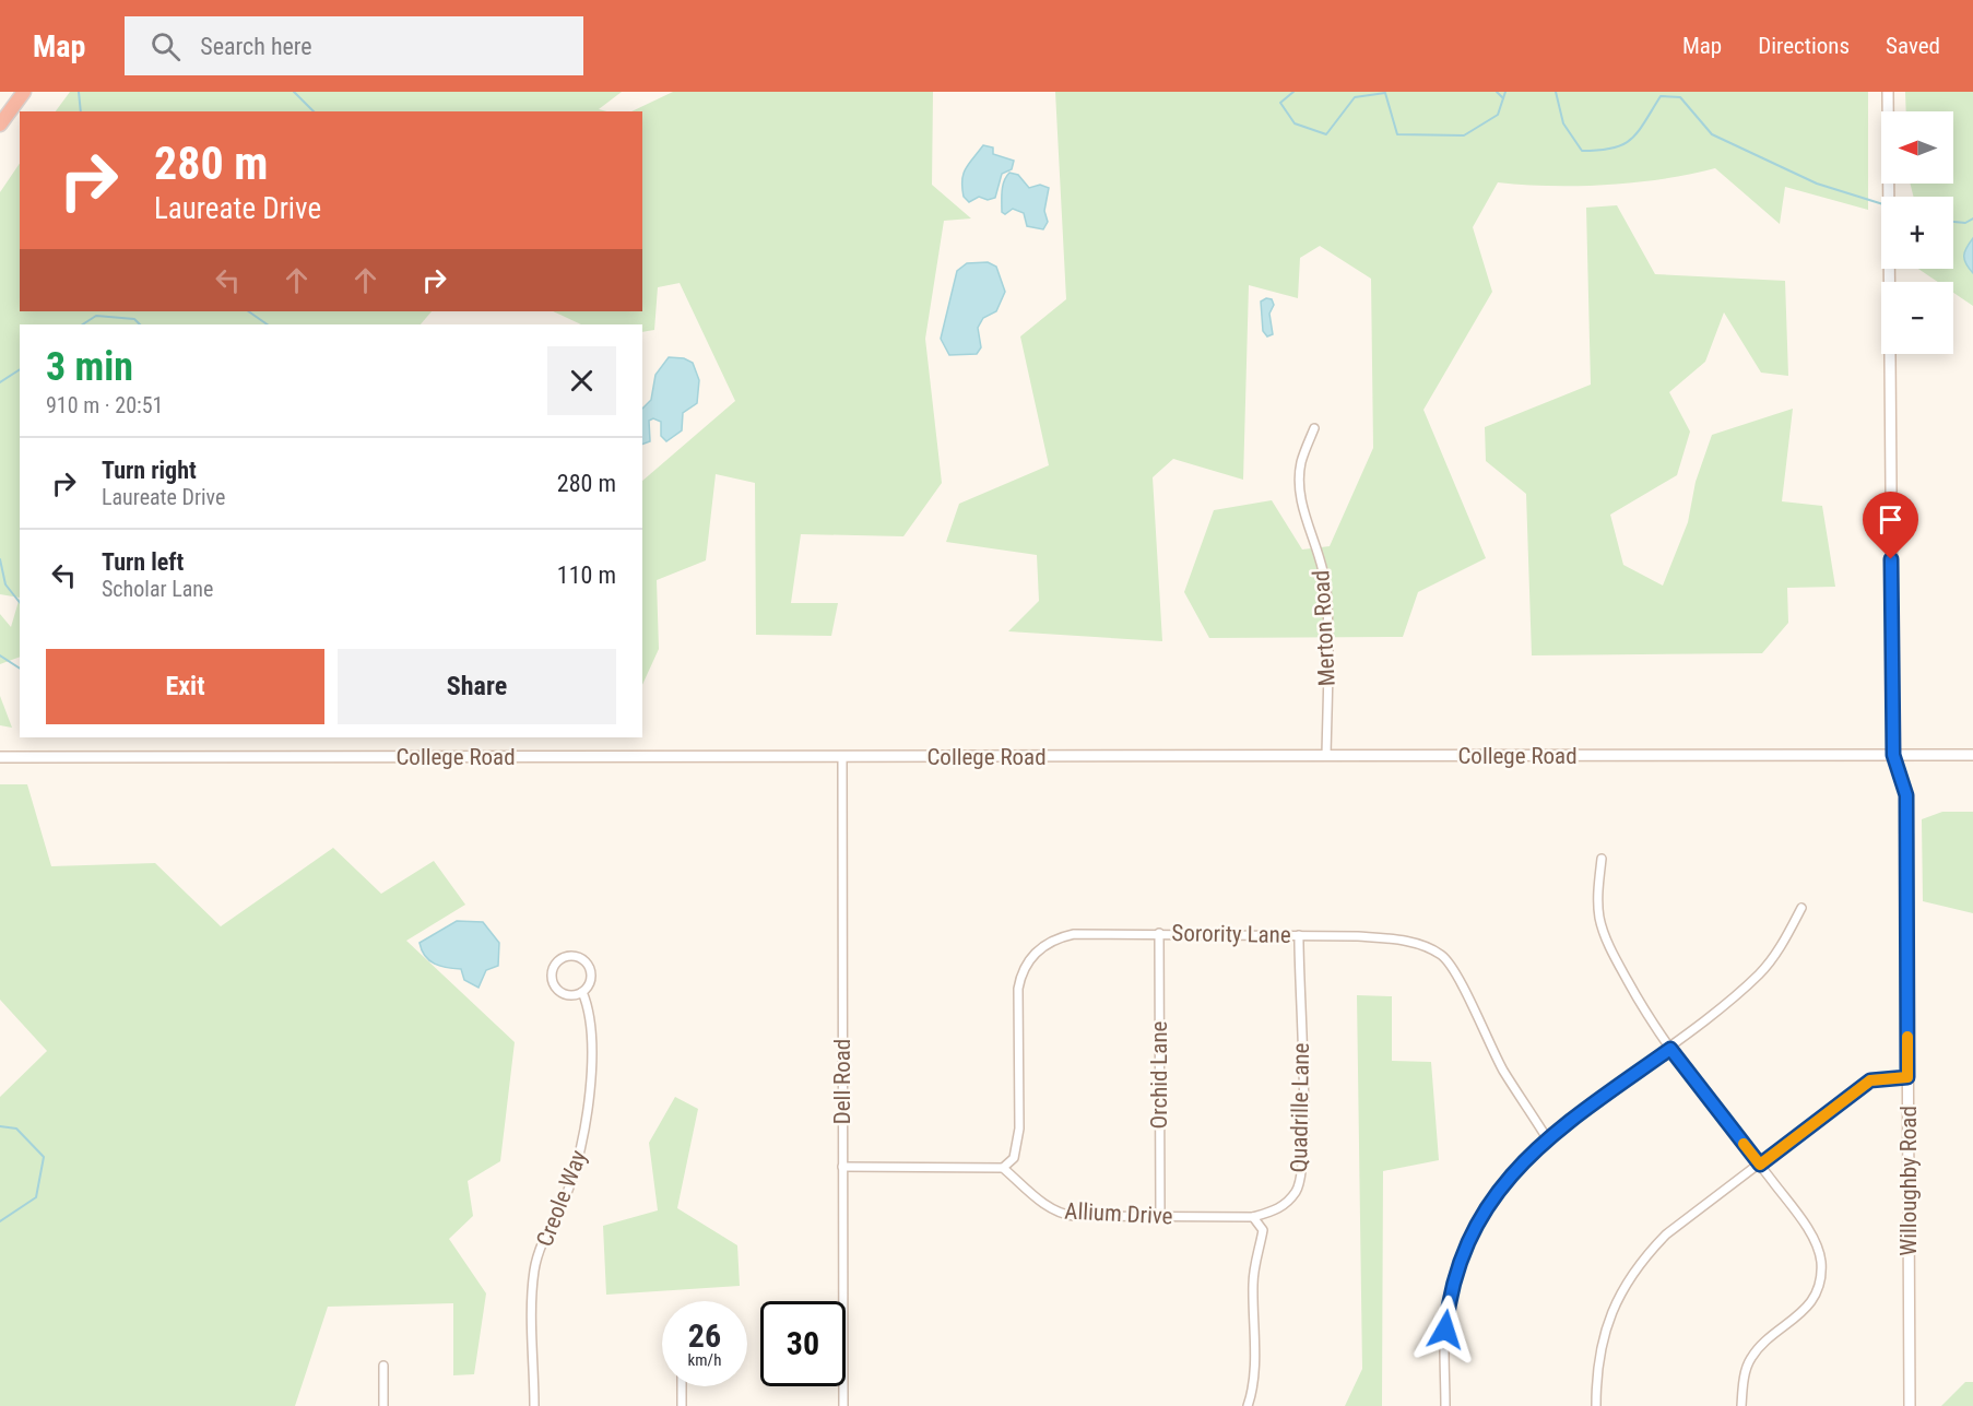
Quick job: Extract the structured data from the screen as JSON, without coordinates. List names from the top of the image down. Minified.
{"streets":{"street":["Merton Road","College Road","Sorority Lane","Orchid Lane","Dell Road","Quadrille Lane","Willoughby Road","Creole Way","Allium Drive"]},"crossings":[["Merton Road","College Road"],["College Road","Dell Road"],["College Road","Willoughby Road"],["Sorority Lane","Orchid Lane"],["Sorority Lane","Quadrille Lane"],["Sorority Lane","Allium Drive"],["Orchid Lane","Allium Drive"],["Quadrille Lane","Allium Drive"]],"north":"left","page":{"header":"Map","search":"Search here","nav":["Map","Directions","Saved"],"map_buttons":["+","−"],"turn":["280 m","Laureate Drive"],"heading":["3 min","910 m · 20:51"],"list":[{"name":"Turn right","note":"Laureate Drive","value":"280 m"},{"name":"Turn left","note":"Scholar Lane","value":"110 m"}],"buttons":["Exit","Share"],"speed":"26 km/h","limit":"30"}}
